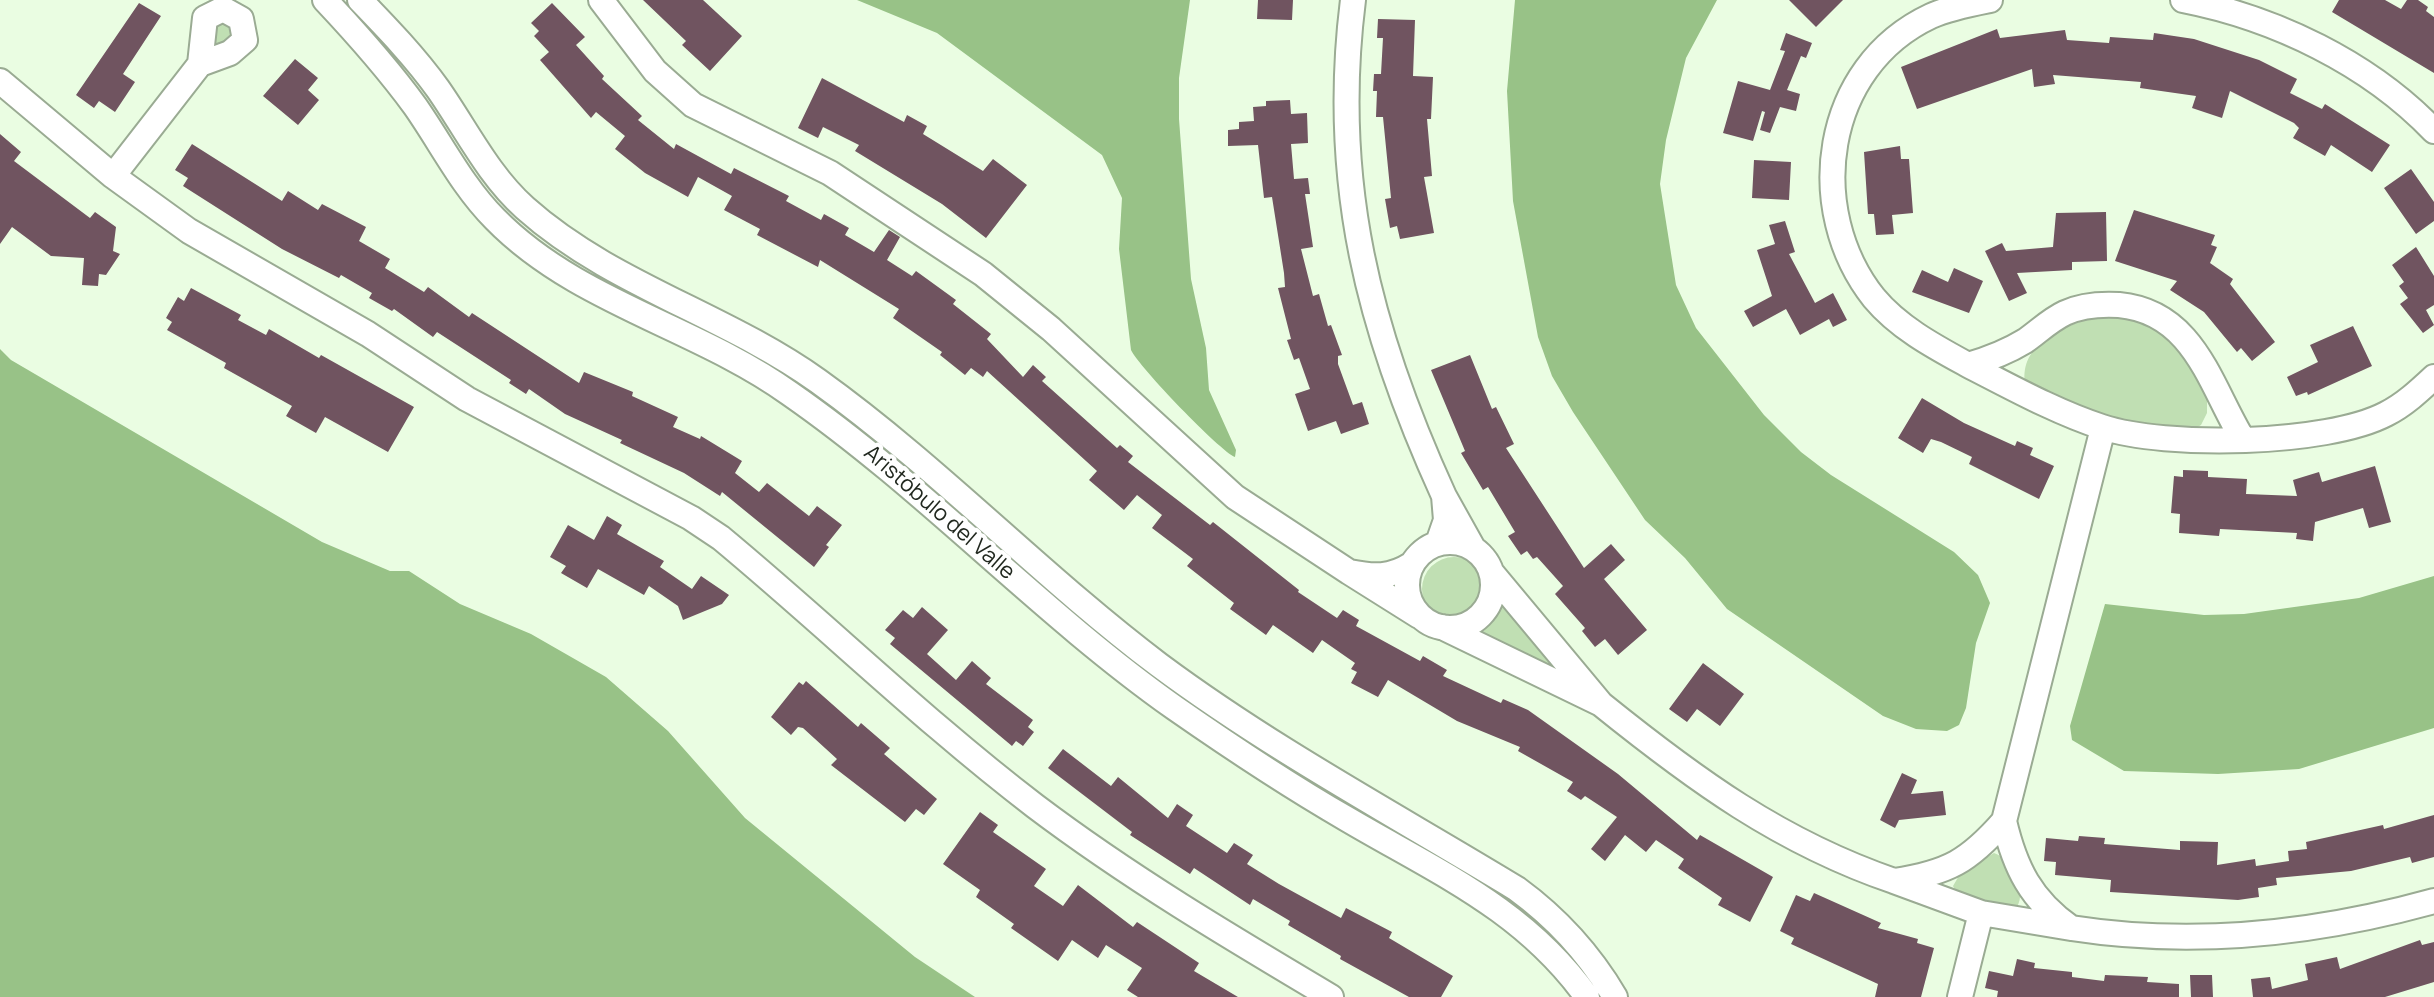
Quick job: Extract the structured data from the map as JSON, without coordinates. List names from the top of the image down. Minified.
{"streets":{"street":["Aristóbulo del Valle"]}}
